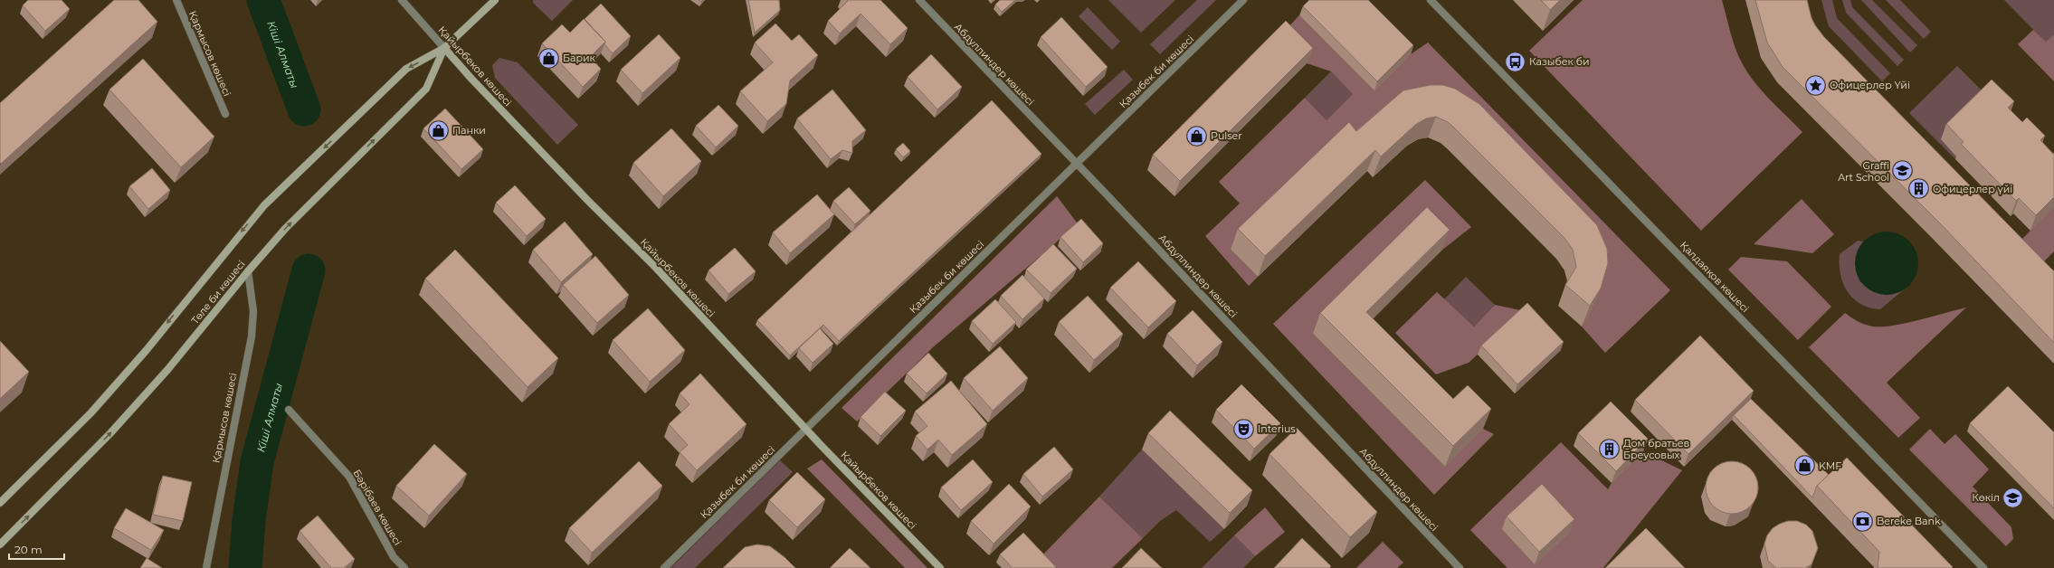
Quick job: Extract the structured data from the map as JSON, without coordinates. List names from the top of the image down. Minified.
{"streets":{"main road":["Қайырбеков көшесі","Төле би көшесі"],"street":["Қармысов көшесі","Абдуллиндер көшесі","Қазыбек би көшесі","Қалдаяқов көшесі","Бәрібаев көшесі"]},"crossings":[["Қармысов көшесі","Төле би көшесі"],["Абдуллиндер көшесі","Қазыбек би көшесі"],["Қайырбеков көшесі","Қазыбек би көшесі"],["Қайырбеков көшесі","Төле би көшесі"]],"water":["Кіші Алматы"],"places":{"shop":["Барик","Панки","Pulser","KMF"],"bus stop":["Казыбек би"],"place":["Офицерлер Үйі"],"school or university":["Graffi Art School","Көкіл"],"building":["Офицерлер үйі","Дом братьев Бреусовых"],"theatre":["Interius"],"bank":["Bereke Bank"]},"scale_bar":"20 m"}
